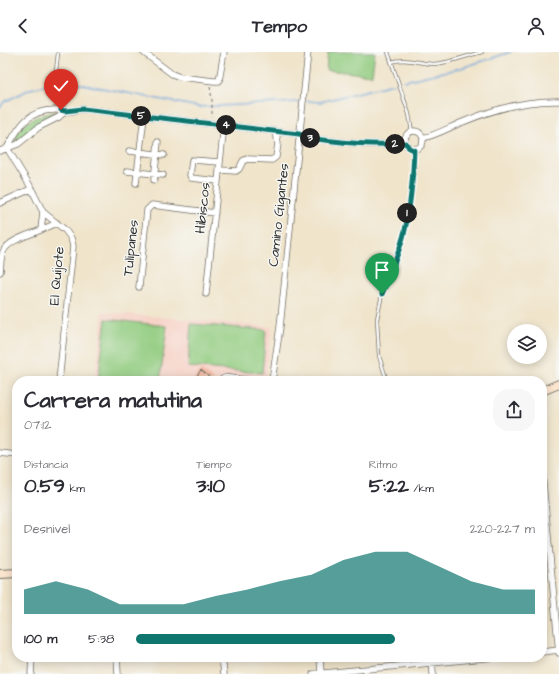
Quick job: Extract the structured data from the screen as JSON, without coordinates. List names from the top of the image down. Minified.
{"streets":{"street":["Hibiscos","Camino Gigantes","Tulipanes","El Quijote"]},"crossings":[["Hibiscos","Tulipanes"]],"page":{"header":"Tempo","pins":["5","4","3","2","1"],"heading":["Carrera matutina","07:12"],"stats":[["Distancia","0.59 km"],["Tiempo","3:10"],["Ritmo","5:22 /km"]],"chart":["Desnivel","220–227 m"],"list":[{"name":"100 m","note":"5:38"}]}}
